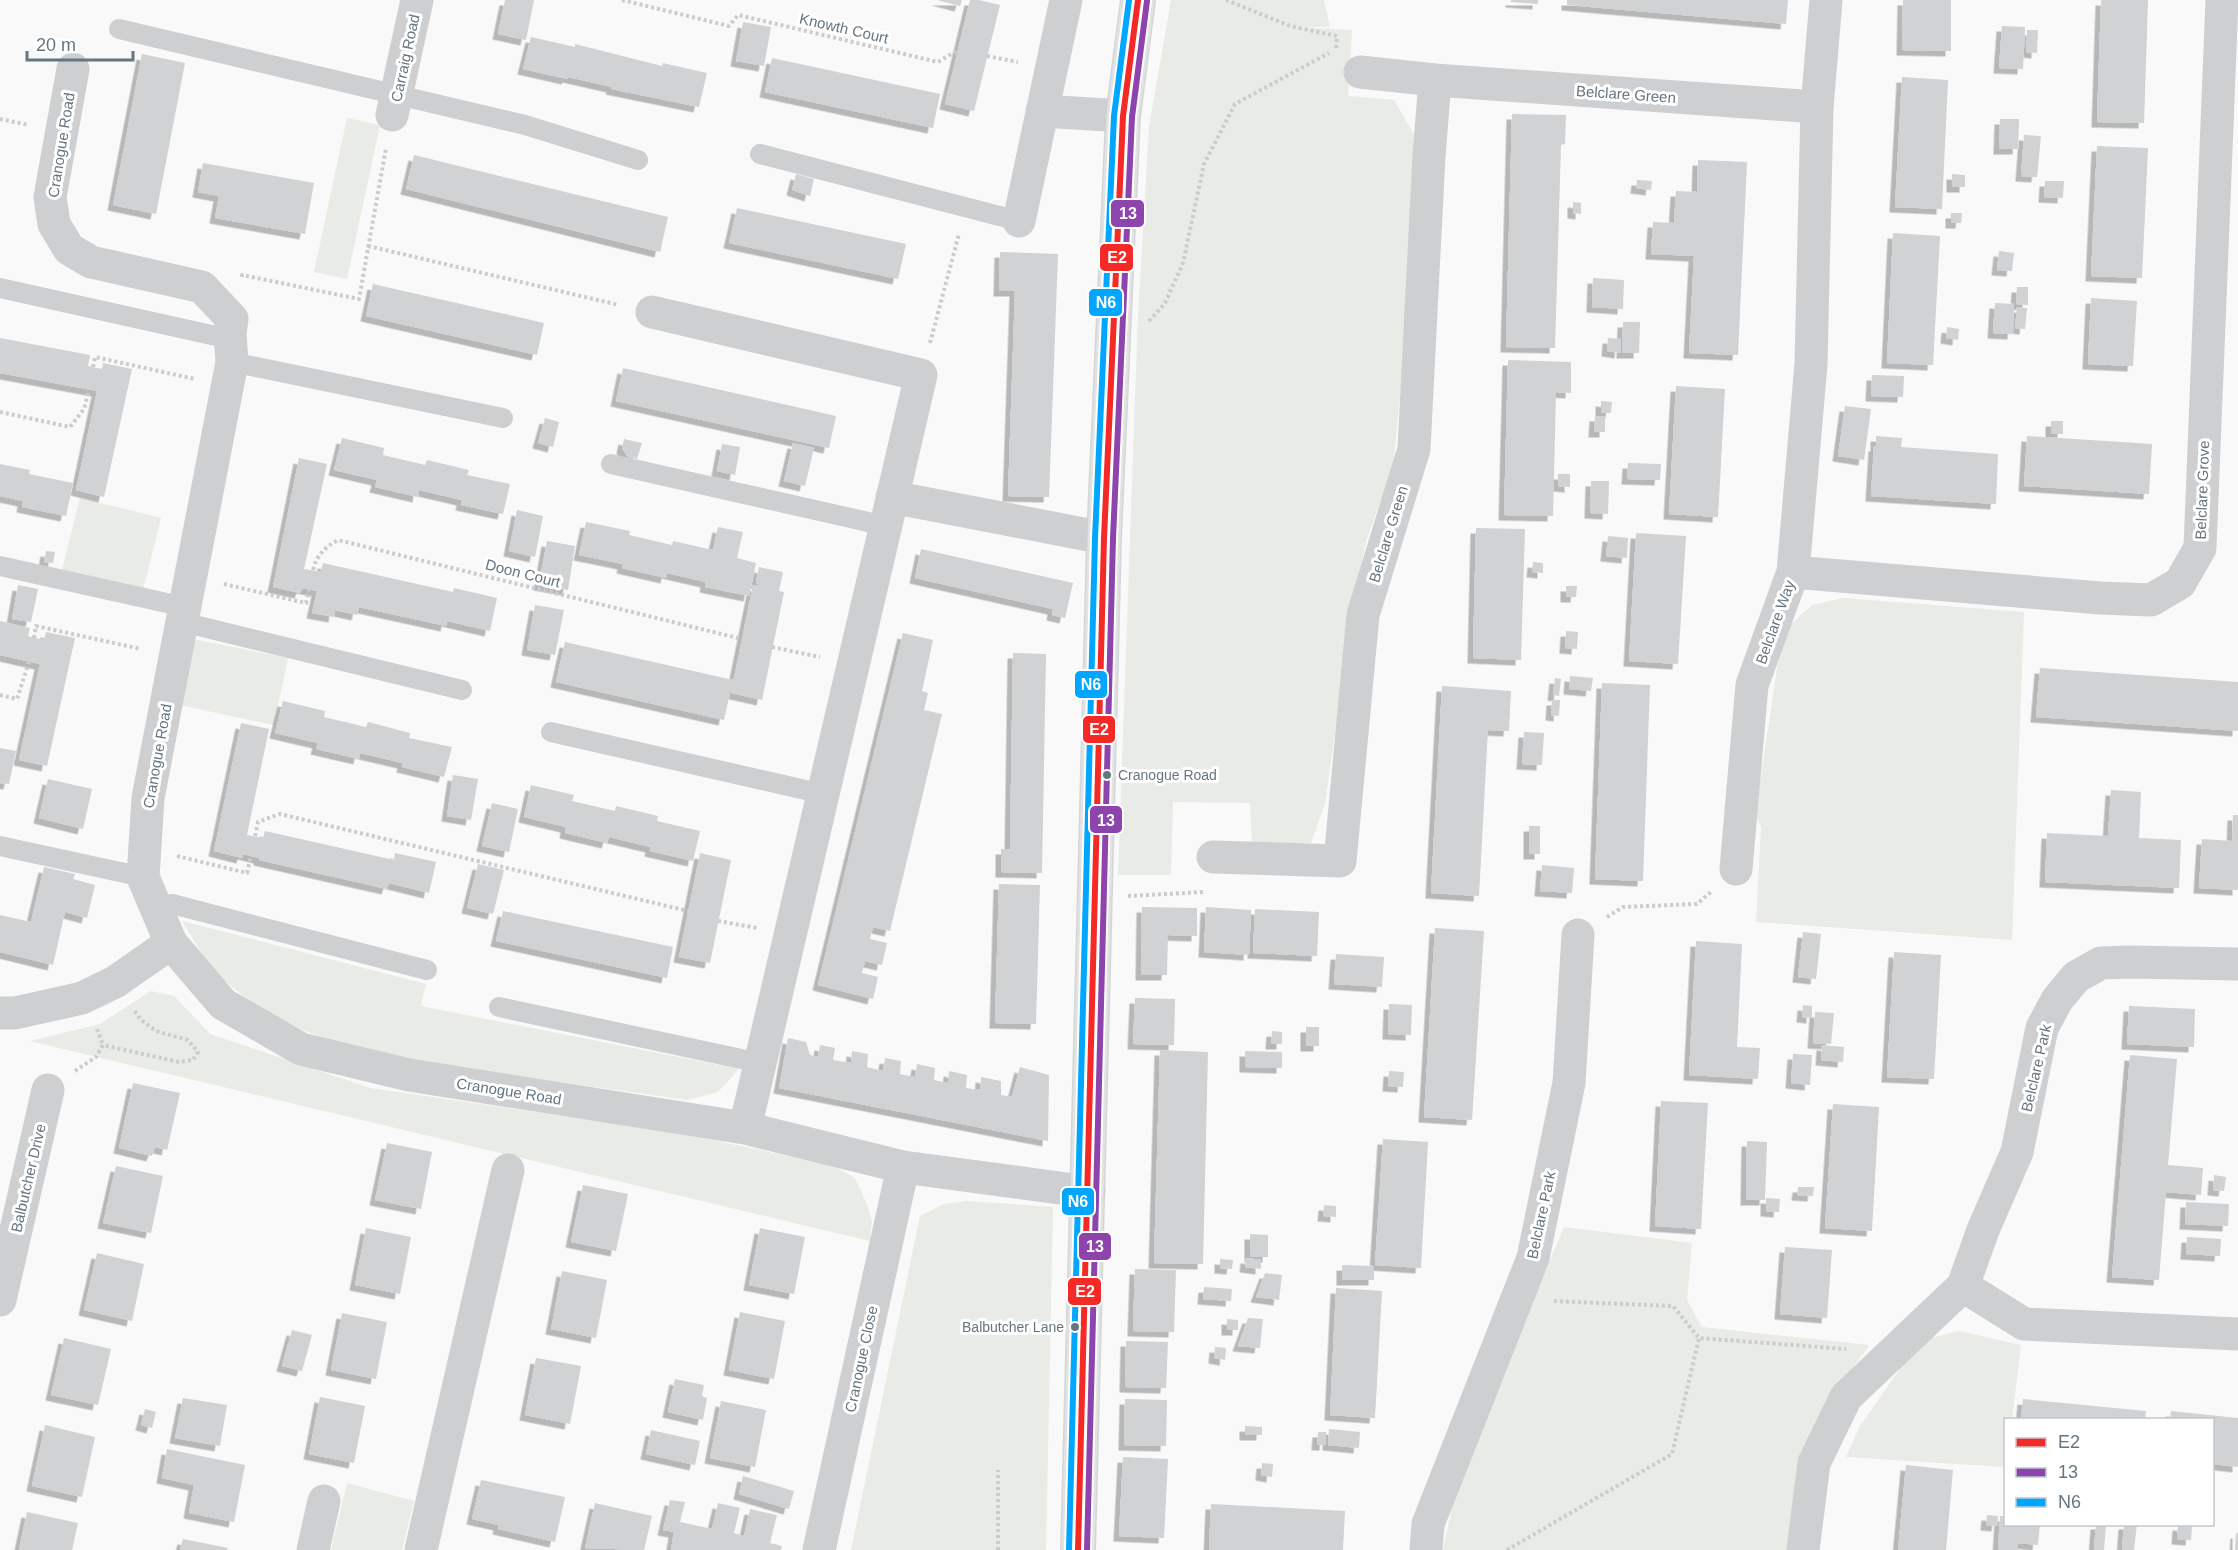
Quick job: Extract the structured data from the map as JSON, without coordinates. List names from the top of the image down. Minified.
{"streets":{"street":["Carraig Road","Belclare Green","Cranogue Road","Belclare Grove","Belclare Way","Belclare Park","Balbutcher Drive","Cranogue Close"],"path":["Knowth Court","Doon Court"]},"crossings":[["Belclare Green","Belclare Way"],["Cranogue Road","Cranogue Close"],["Belclare Grove","Belclare Way"]],"places":["Cranogue Road","Balbutcher Lane"],"lines":["transit line E2","transit line N6","transit line 13"],"legend":["E2","13","N6"],"scale_bar":"20 m"}
